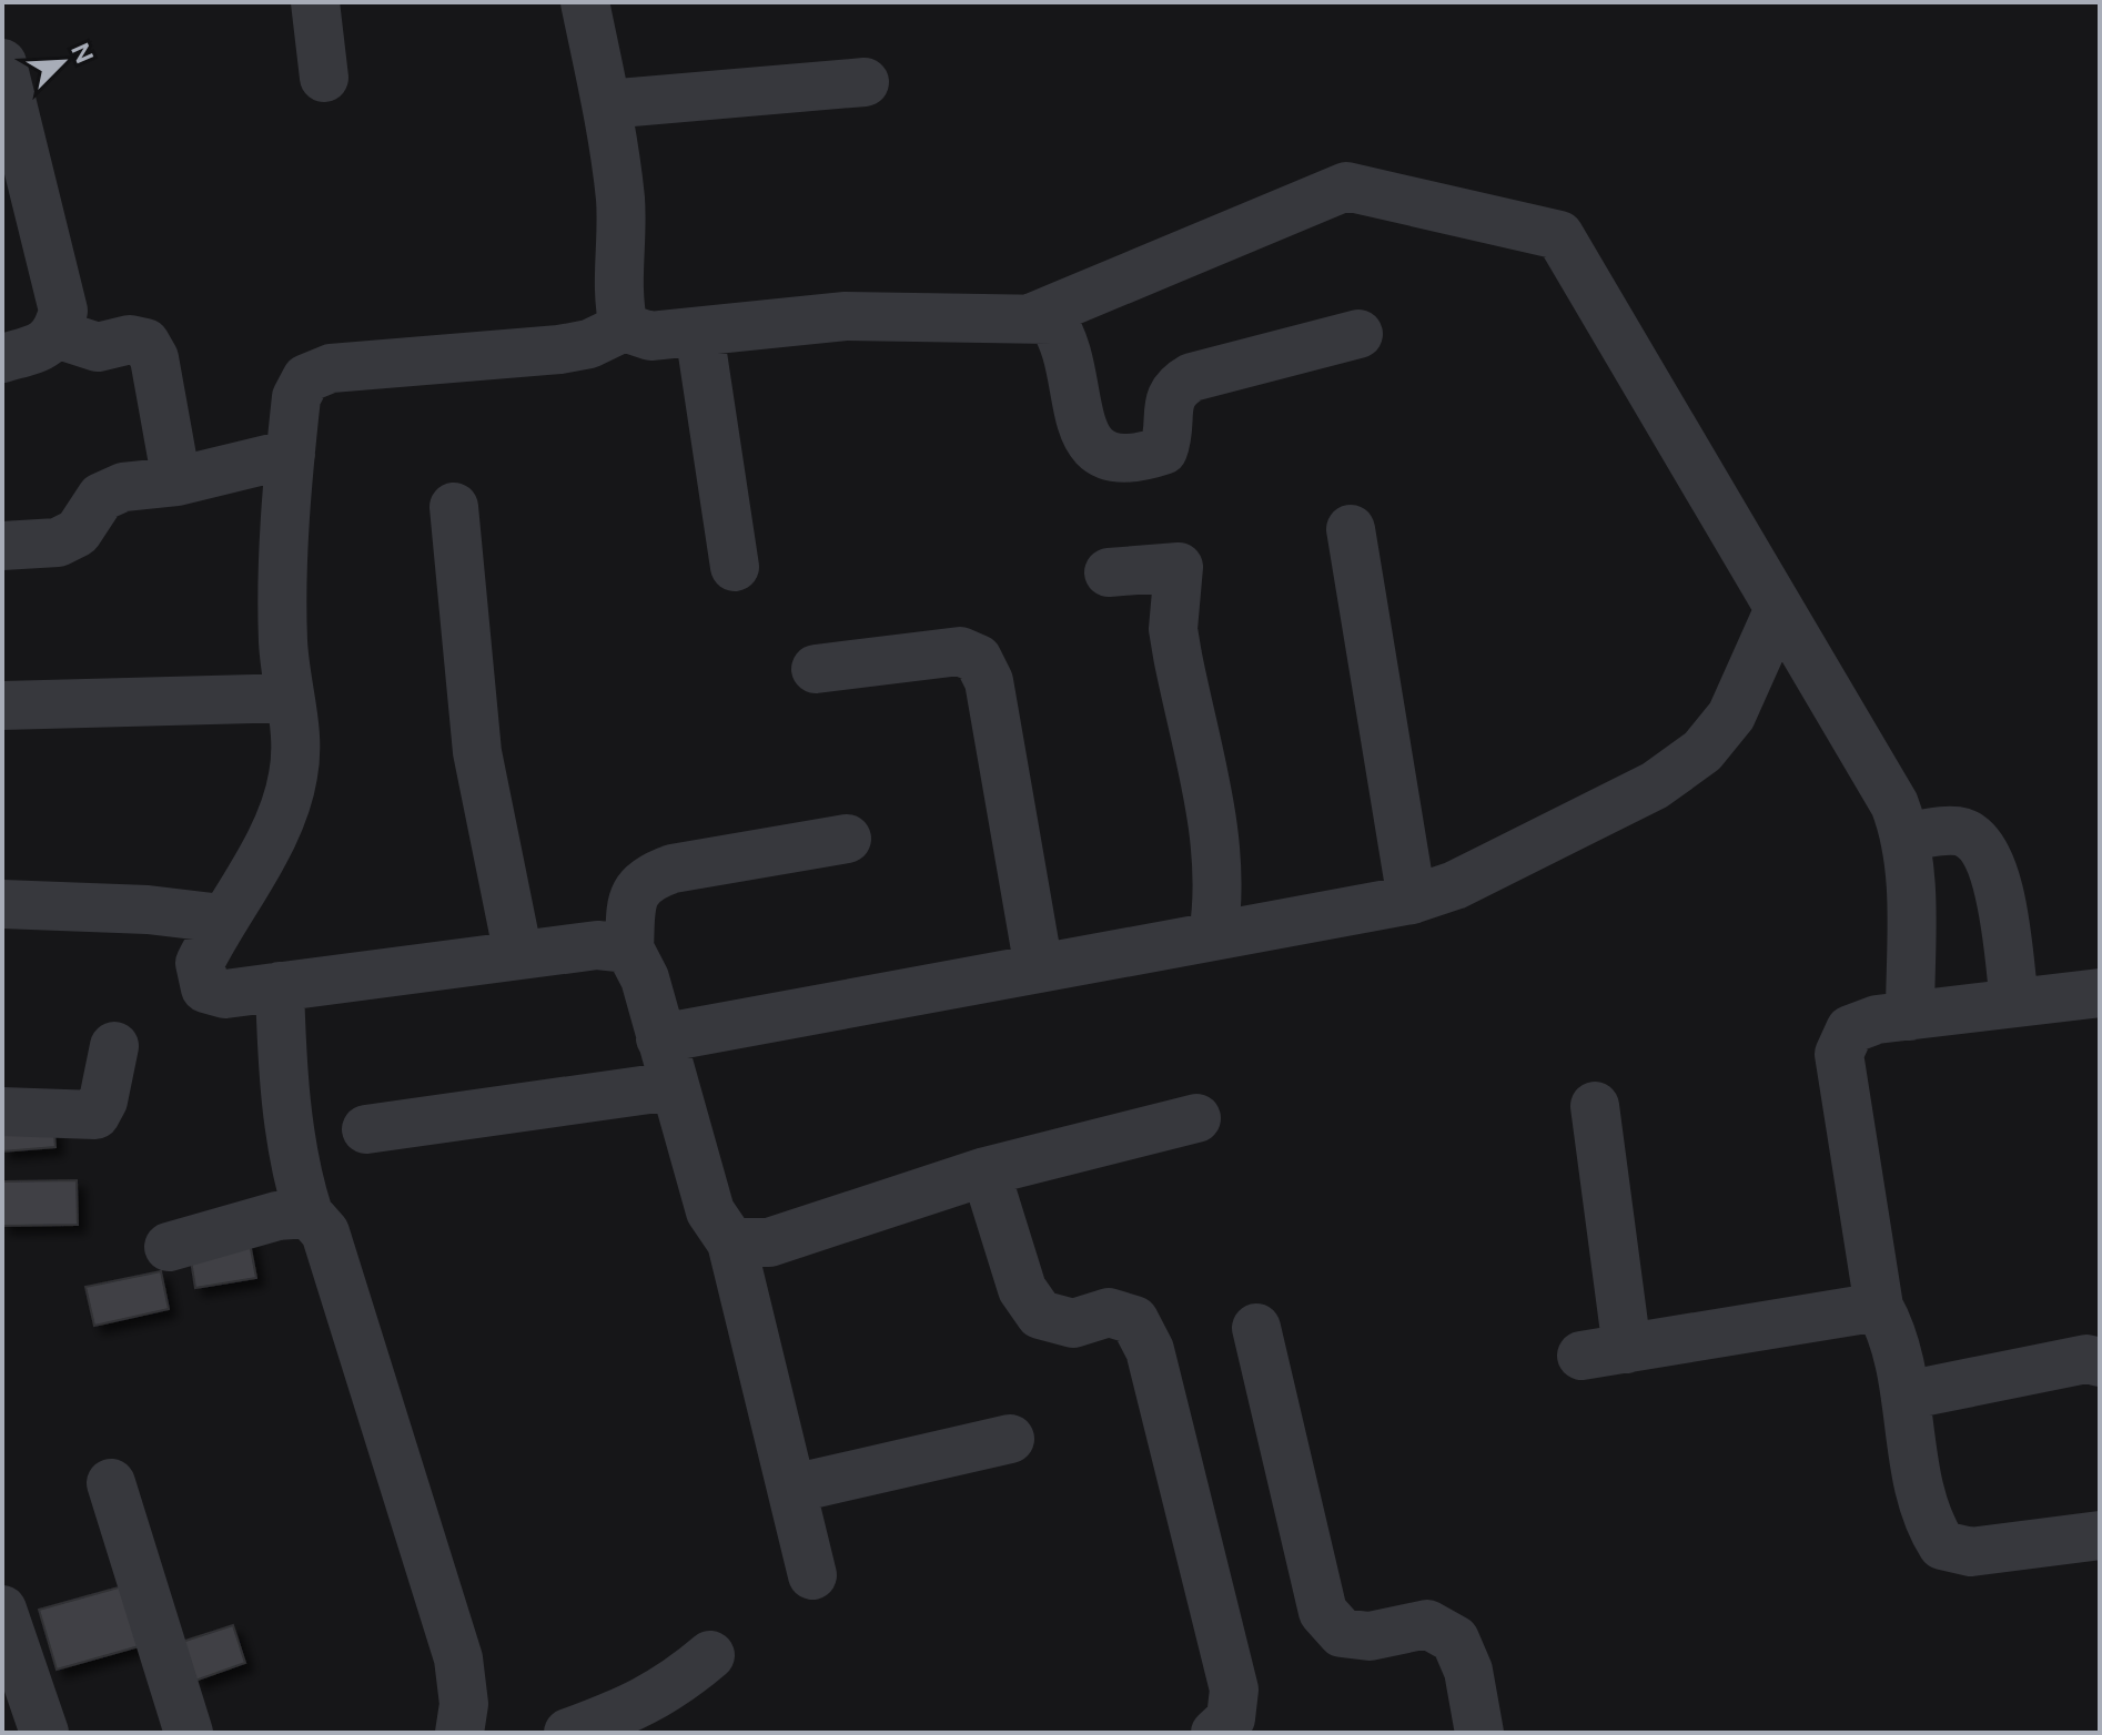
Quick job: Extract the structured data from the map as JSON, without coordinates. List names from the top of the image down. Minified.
{"north":"top right"}
